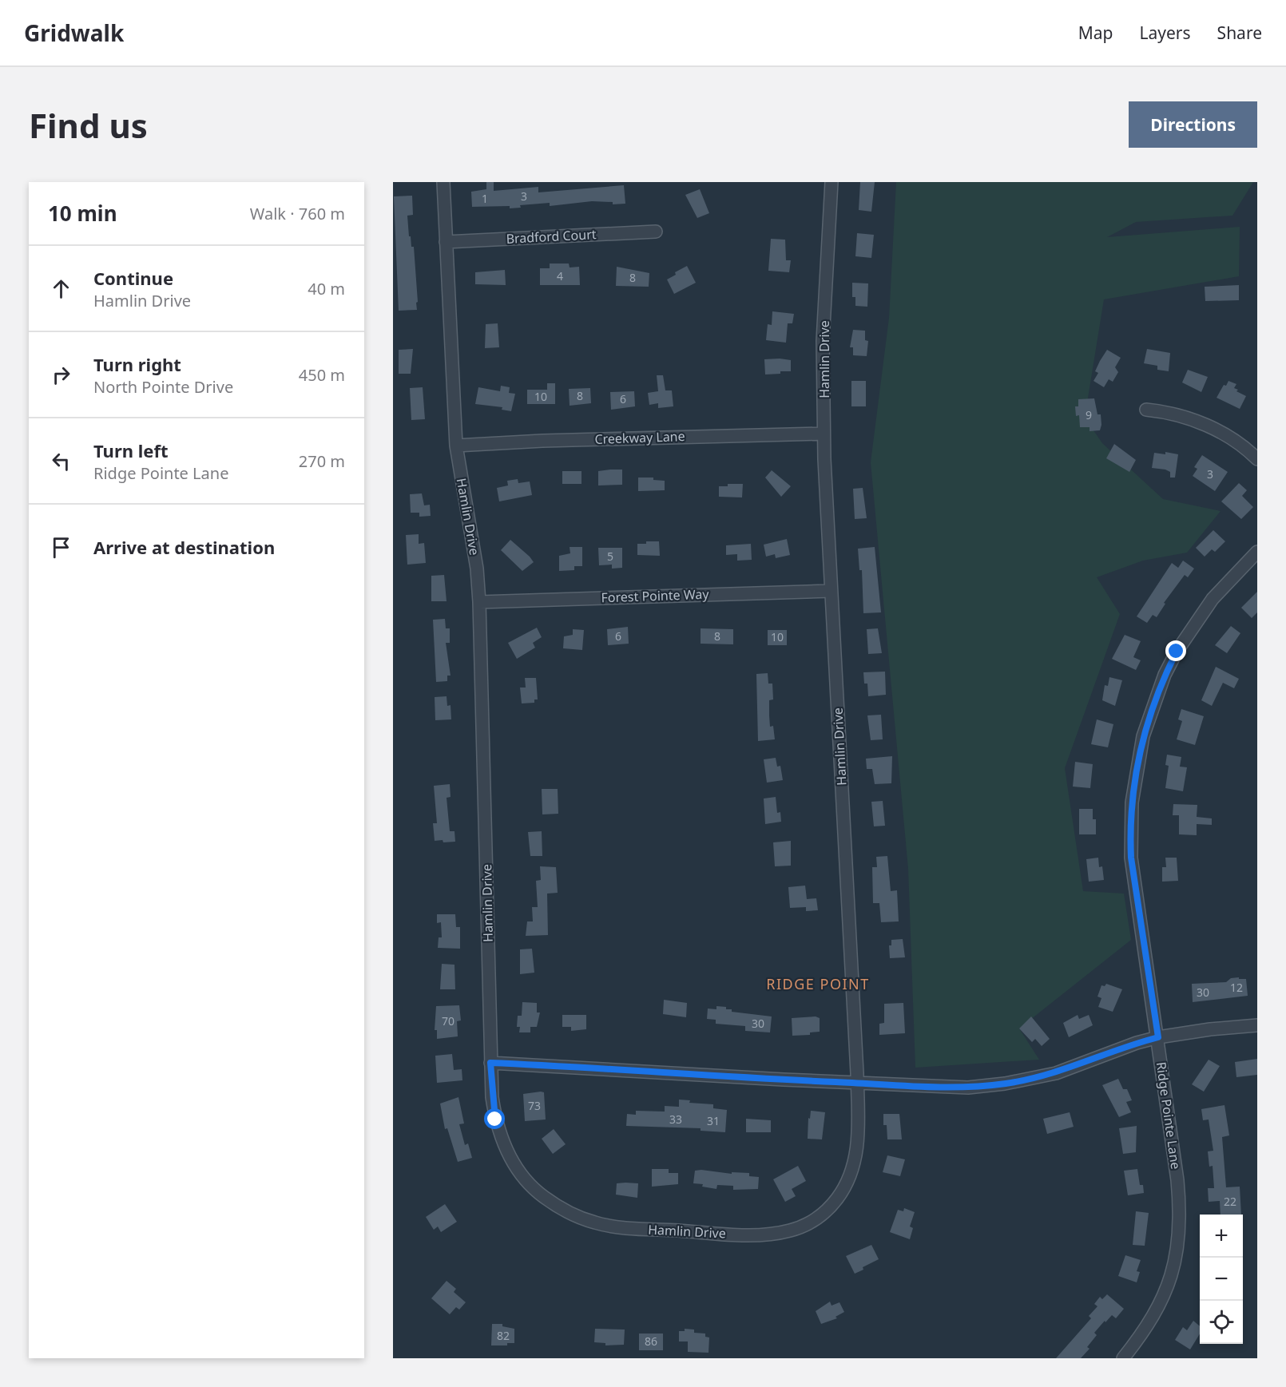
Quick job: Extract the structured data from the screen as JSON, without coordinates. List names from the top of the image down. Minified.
{"streets":{"street":["Bradford Court","Hamlin Drive","Creekway Lane","Forest Pointe Way","Ridge Pointe Lane"]},"crossings":[["Bradford Court","Hamlin Drive"],["Hamlin Drive","Creekway Lane"],["Hamlin Drive","Forest Pointe Way"]],"districts":["RIDGE POINT"],"house_numbers":["3","1","4","8","8","10","6","9","3","5","6","8","10","12","30","70","30","73","33","31","22","82","86"],"page":{"header":"Gridwalk","nav":["Map","Layers","Share"],"buttons":"Directions","title":"Find us","heading":["10 min","Walk · 760 m"],"list":[["Continue","Hamlin Drive","40 m"],["Turn right","North Pointe Drive","450 m"],["Turn left","Ridge Pointe Lane","270 m"],"Arrive at destination"],"map_buttons":["+","−"]}}
